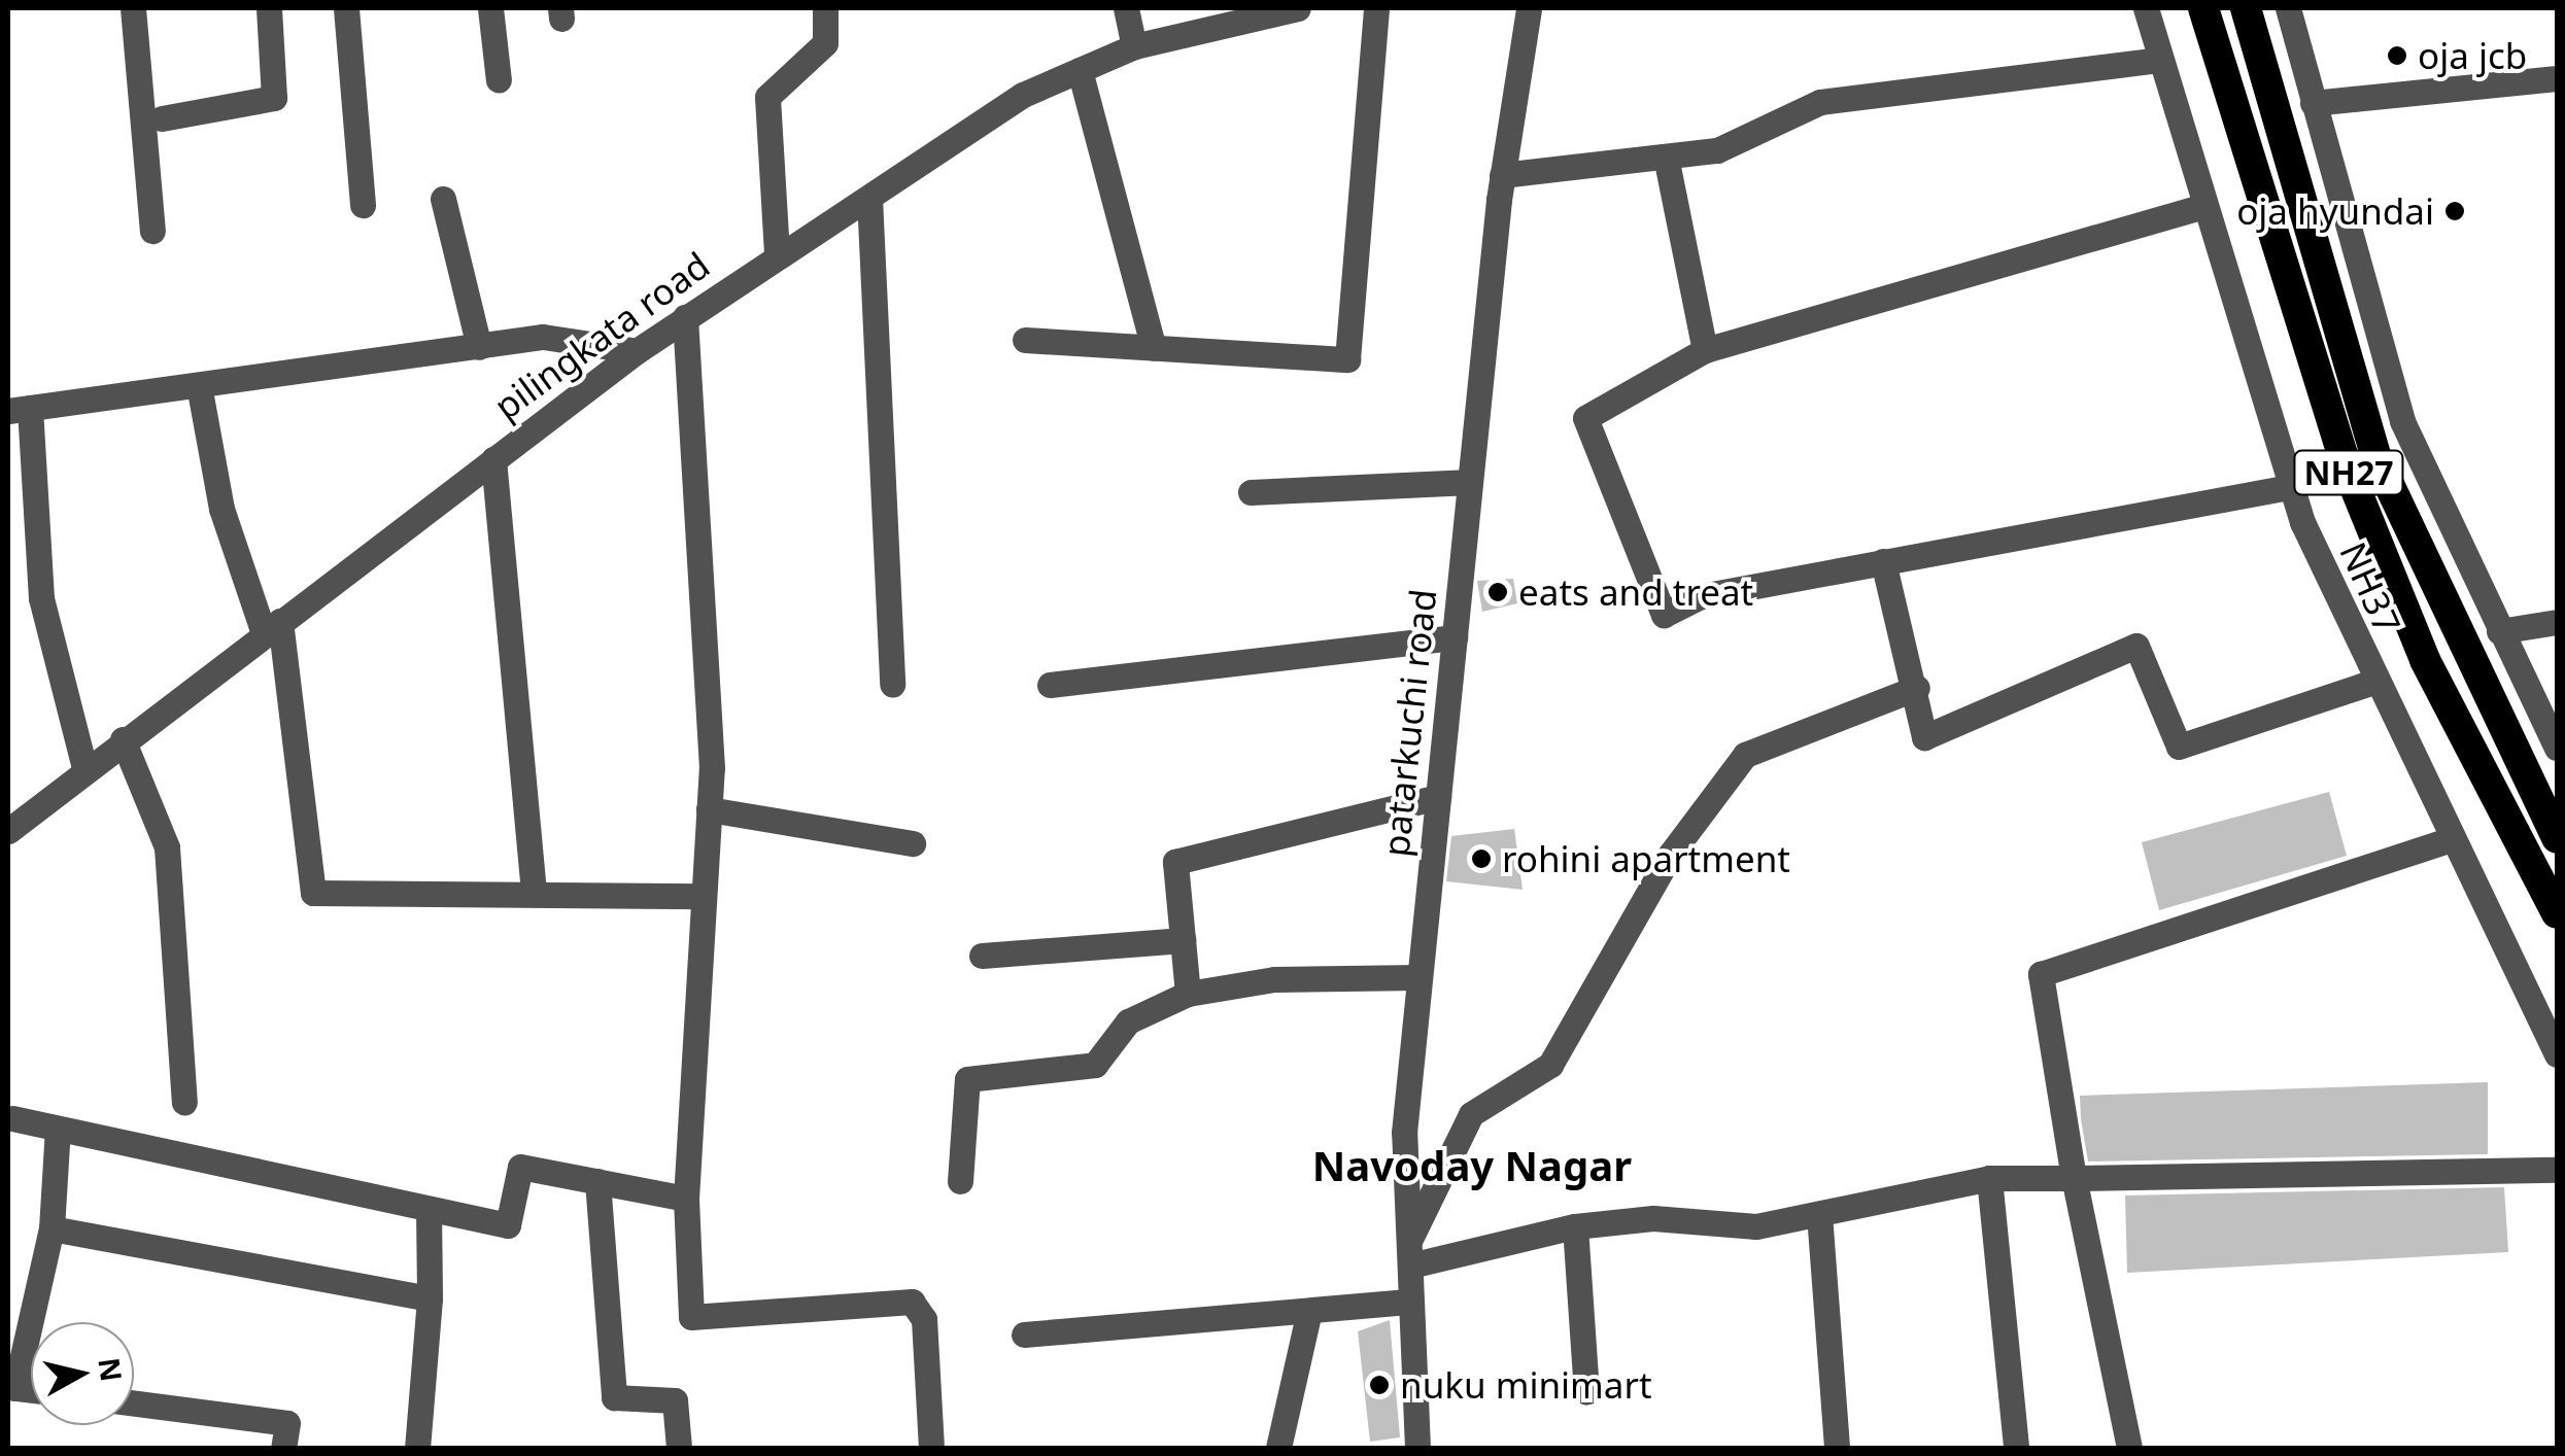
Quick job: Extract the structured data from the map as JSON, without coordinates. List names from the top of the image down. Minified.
{"streets":{"highway":["NH27"],"street":["pilingkata road","NH37","patarkuchi road"]},"districts":["Navoday Nagar"],"places":["oja jcb","oja hyundai","eats and treat","rohini apartment","nuku minimart"],"north":"right"}
